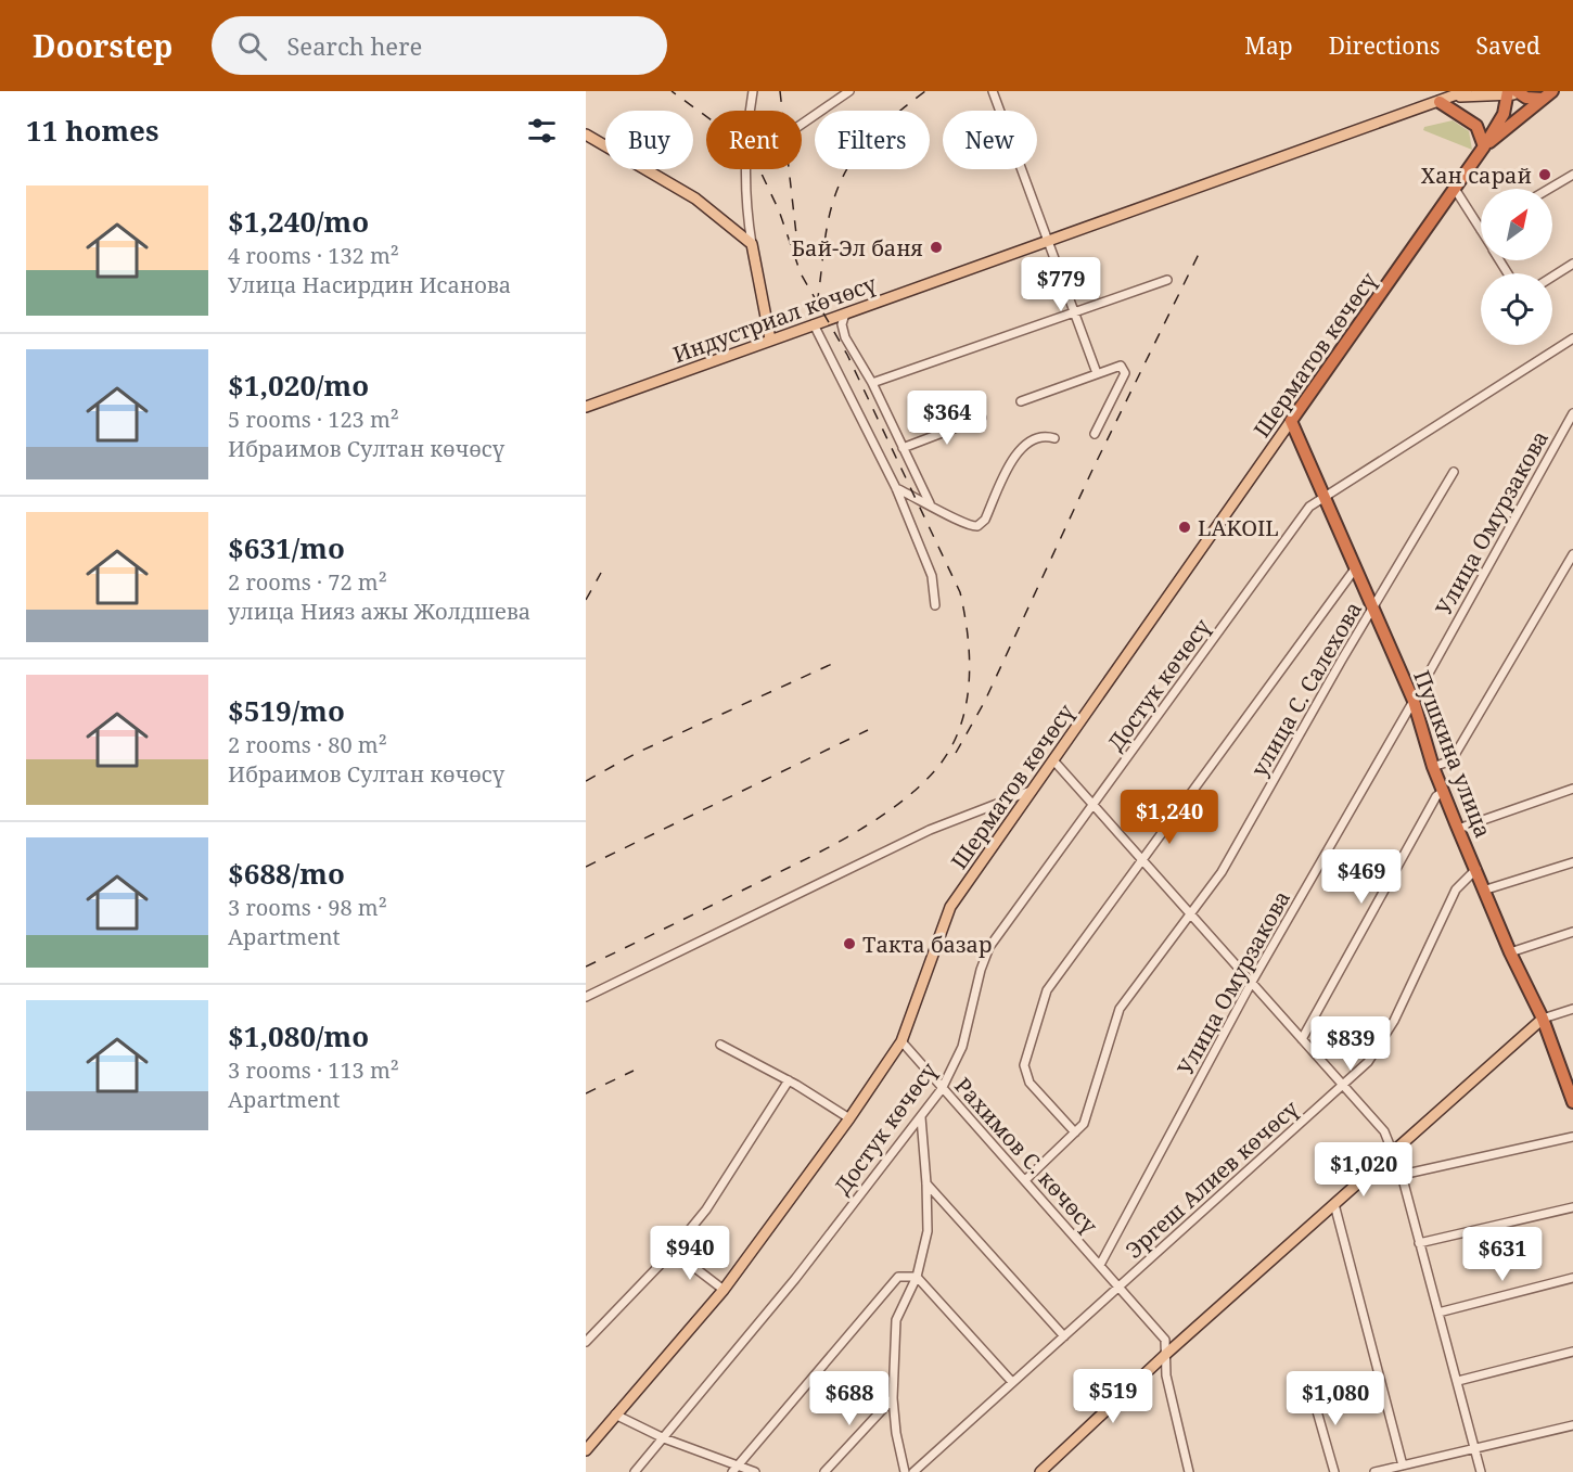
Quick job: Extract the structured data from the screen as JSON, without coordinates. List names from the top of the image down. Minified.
{"streets":{"highway":["Шерматов көчөсү","Пушкина улица"],"main road":["Индустриал көчөсү"],"street":["Улица Омурзакова","Достук көчөсү","улица С. Салехова","Рахимов С. көчөсү","Эргеш Алиев көчөсү"]},"crossings":[["Шерматов көчөсү","Пушкина улица"],["Шерматов көчөсү","Рахимов С. көчөсү"],["Улица Омурзакова","Пушкина улица"],["Улица Омурзакова","Рахимов С. көчөсү"],["Достук көчөсү","Пушкина улица"],["Достук көчөсү","Рахимов С. көчөсү"],["улица С. Салехова","Пушкина улица"],["улица С. Салехова","Рахимов С. көчөсү"],["Пушкина улица","Эргеш Алиев көчөсү"],["Рахимов С. көчөсү","Эргеш Алиев көчөсү"]],"places":["Хан сарай","Бай-Эл баня","LAKOIL","Такта базар"],"north":"top right","page":{"header":"Doorstep","search":"Search here","nav":["Map","Directions","Saved"],"heading":"11 homes","chip":["Buy","Rent","Filters","New"],"list":[{"name":"$1,240/mo","note":"4 rooms · 132 m² · Улица Насирдин Исанова"},{"name":"$1,020/mo","note":"5 rooms · 123 m² · Ибраимов Султан көчөсү"},{"name":"$631/mo","note":"2 rooms · 72 m² · улица Нияз ажы Жолдшева"},{"name":"$519/mo","note":"2 rooms · 80 m² · Ибраимов Султан көчөсү"},{"name":"$688/mo","note":"3 rooms · 98 m² · Apartment"},{"name":"$1,080/mo","note":"3 rooms · 113 m² · Apartment"}],"price":["$779","$364","$1,240","$469","$839","$1,020","$940","$631","$519","$688","$1,080"]}}
